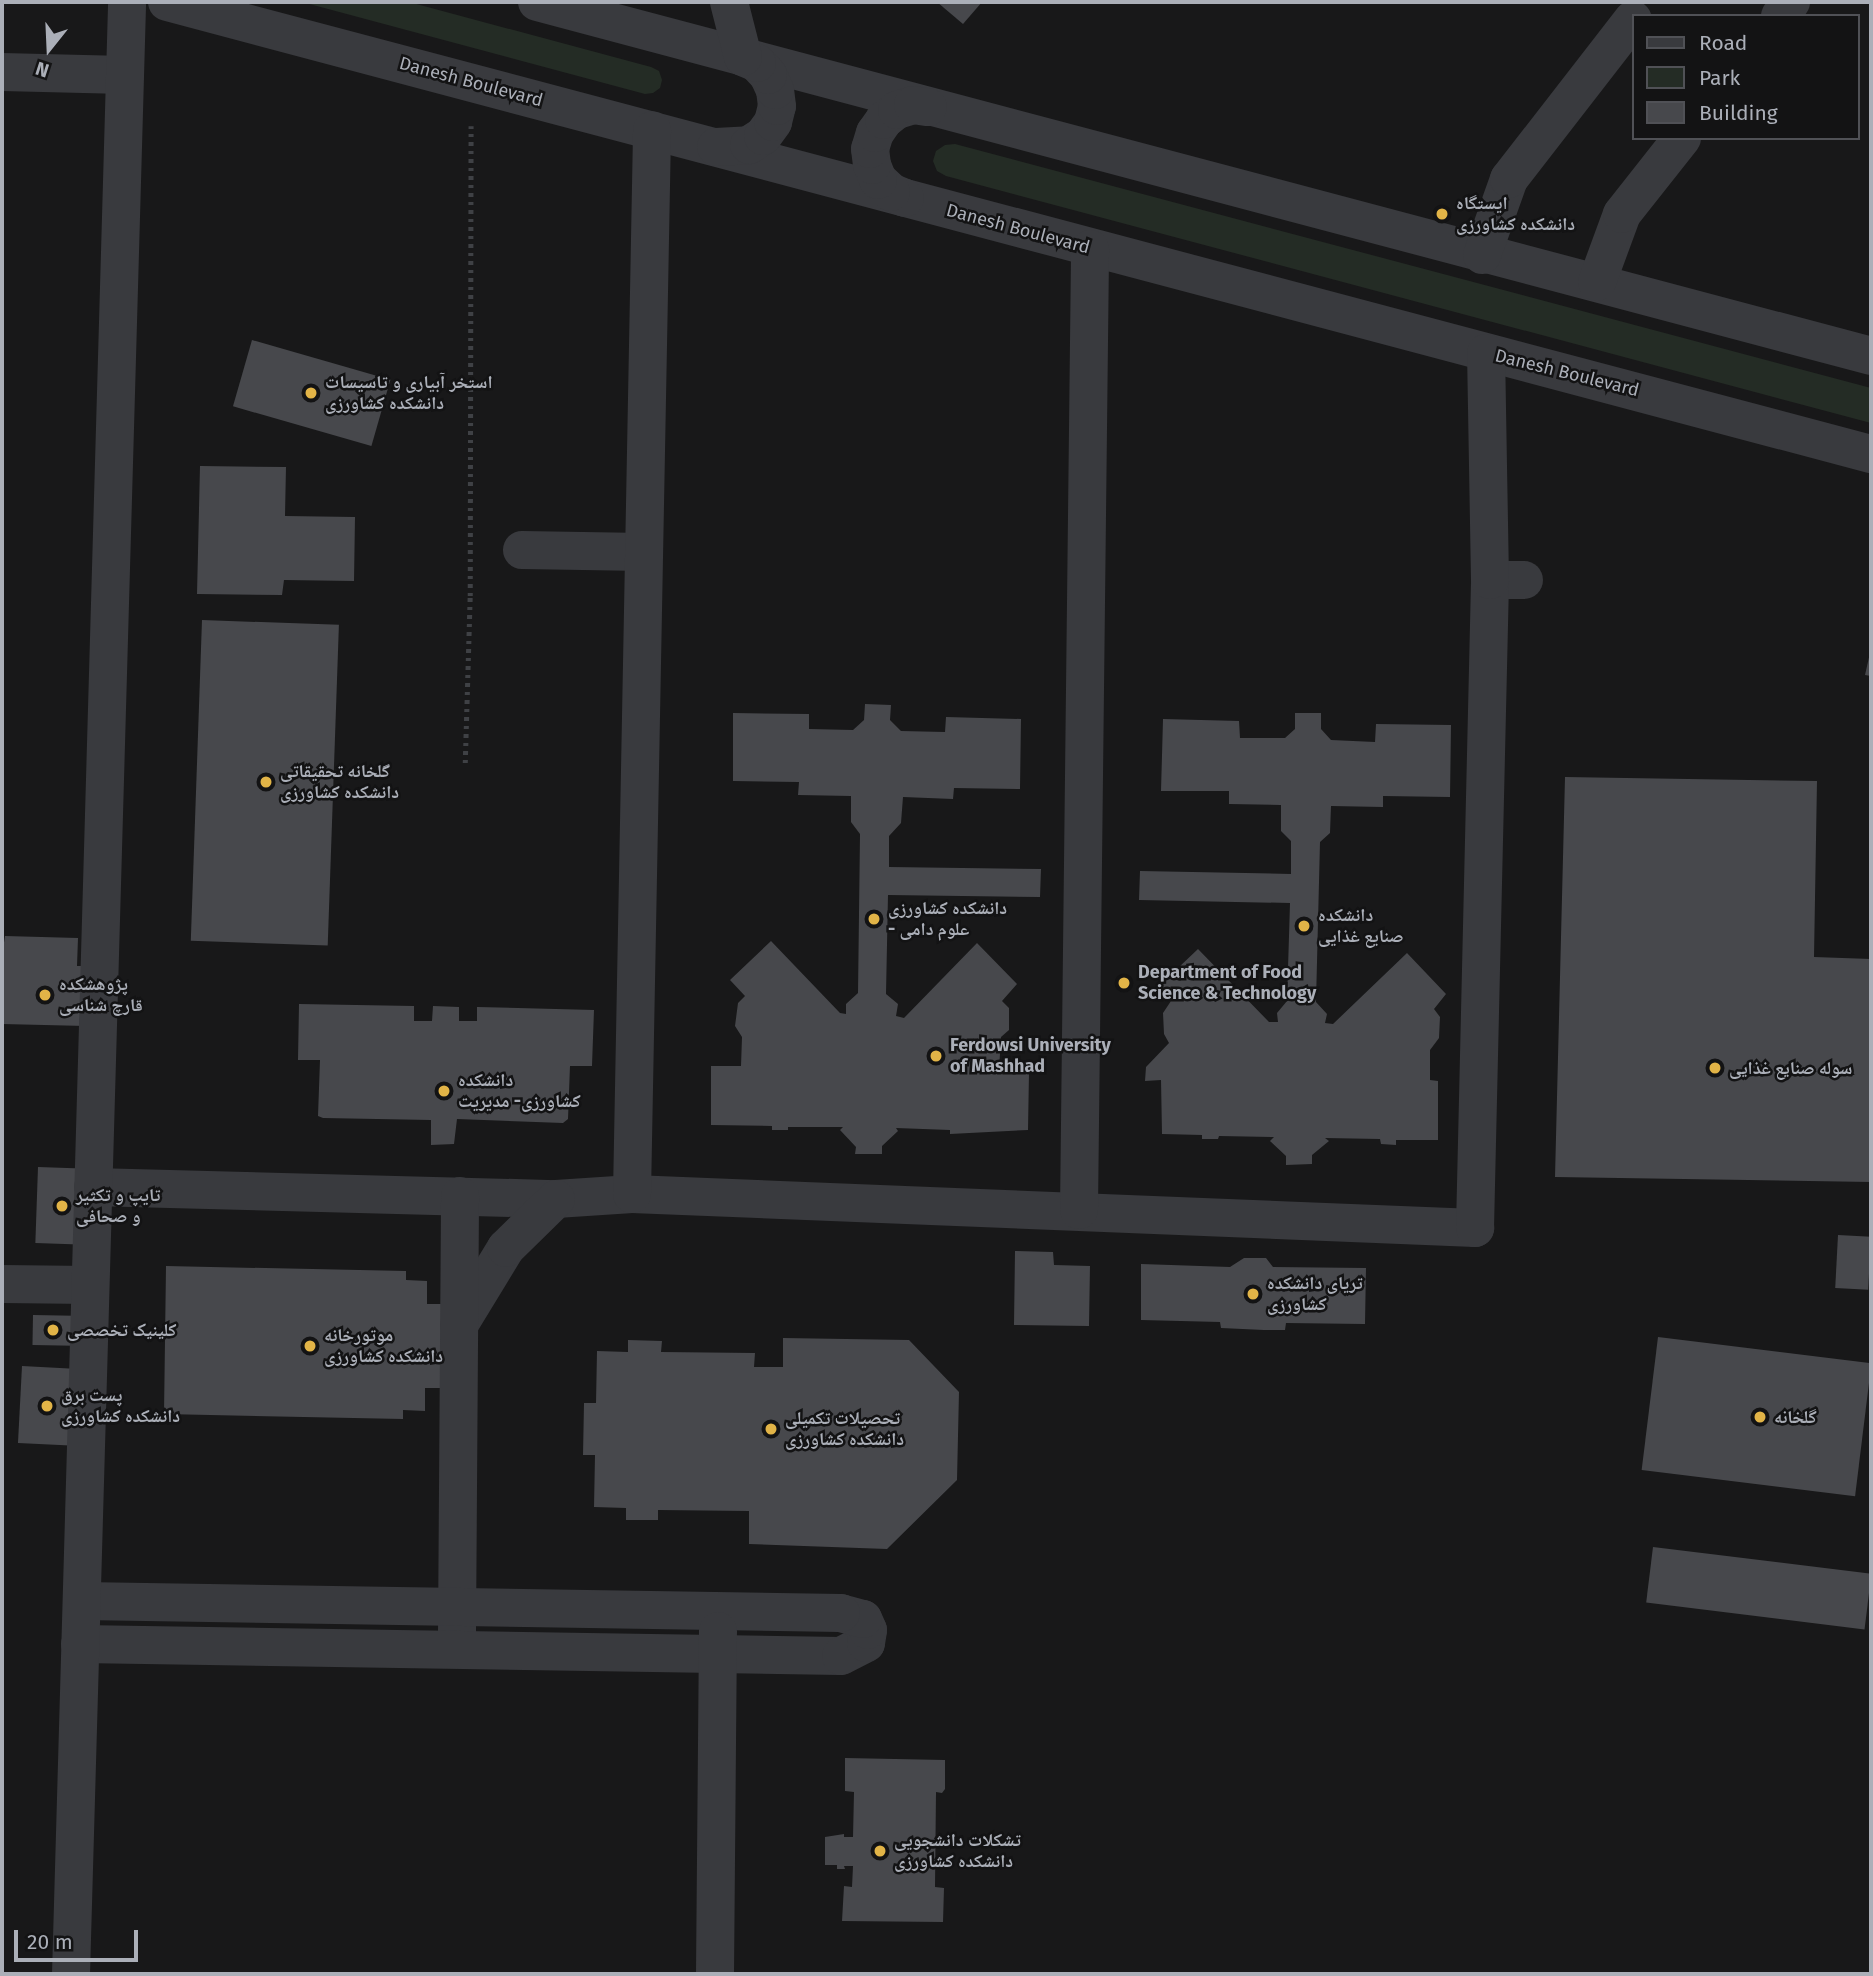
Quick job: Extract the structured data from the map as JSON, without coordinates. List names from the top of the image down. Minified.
{"streets":{"street":["Danesh Boulevard"]},"places":["ایستگاه دانشکده کشاورزی","استخر آبیاری و تاسیسات دانشکده کشاورزی","گلخانه تحقیقاتی دانشکده کشاورزی","دانشکده کشاورزی - علوم دامی","دانشکده صنایع غذایی","Department of Food Science & Technology","پژوهشکده قارچ شناسی","Ferdowsi University of Mashhad","سوله صنایع غذایی","دانشکده کشاورزی- مدیریت","تایپ و تکثیر و صحافی","تریای دانشکده کشاورزی","کلینیک تخصصی","موتورخانه دانشکده کشاورزی","پست برق دانشکده کشاورزی","گلخانه","تحصیلات تکمیلی دانشکده کشاورزی","تشکلات دانشجویی دانشکده کشاورزی"],"legend":["Road","Park","Building"],"scale_bar":"20 m","north":"bottom"}
